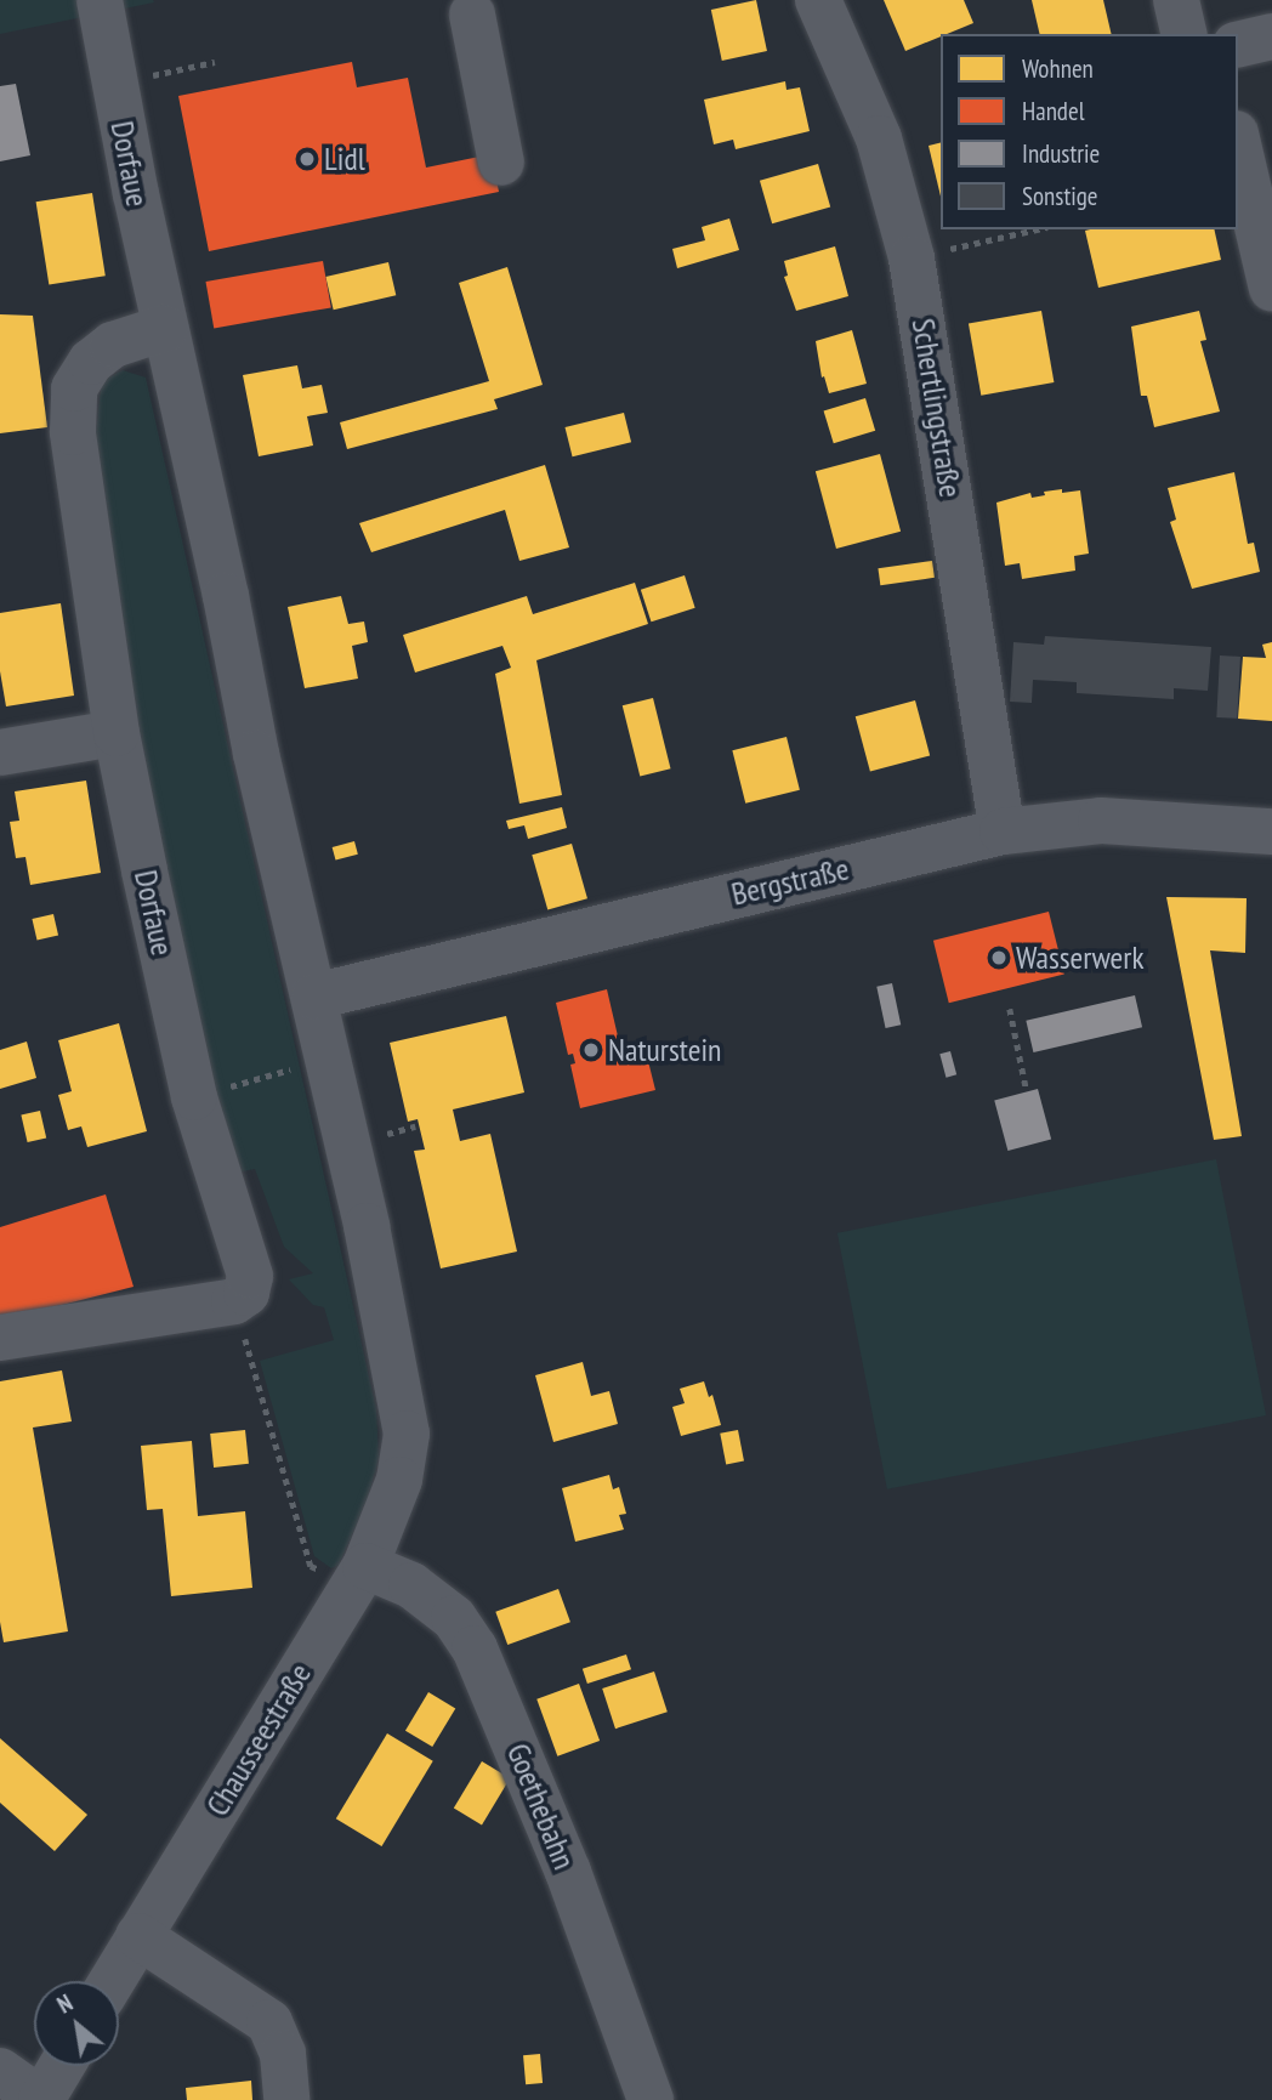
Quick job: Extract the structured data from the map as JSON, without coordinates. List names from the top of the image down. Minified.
{"streets":{"street":["Dorfaue","Schertlingstraße","Bergstraße","Chausseestraße","Goethebahn"]},"crossings":[["Dorfaue","Bergstraße"],["Dorfaue","Chausseestraße"],["Schertlingstraße","Bergstraße"],["Chausseestraße","Goethebahn"]],"places":["Lidl","Wasserwerk","Naturstein"],"legend":["Wohnen","Handel","Industrie","Sonstige"],"north":"top left"}
